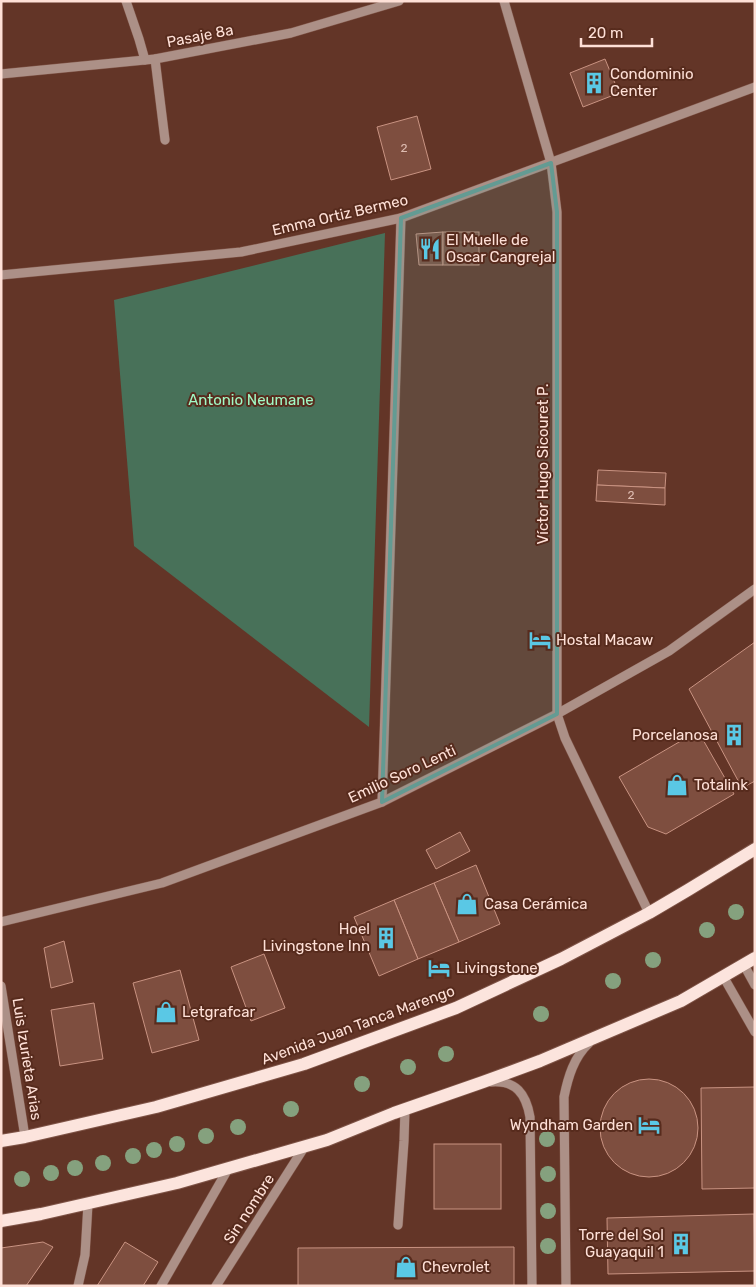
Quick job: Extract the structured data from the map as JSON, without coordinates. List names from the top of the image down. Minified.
{"streets":{"main road":["Avenida Juan Tanca Marengo"],"street":["Pasaje 8a","Emma Ortiz Bermeo","Víctor Hugo Sicouret P.","Emilio Soro Lenti","Luis Izurieta Arias","Sin nombre"]},"crossings":[["Emma Ortiz Bermeo","Víctor Hugo Sicouret P."],["Víctor Hugo Sicouret P.","Emilio Soro Lenti"],["Víctor Hugo Sicouret P.","Avenida Juan Tanca Marengo"],["Avenida Juan Tanca Marengo","Luis Izurieta Arias"]],"parks":["Antonio Neumane"],"places":{"building":["Condominio Center","Porcelanosa","Hoel Livingstone Inn","Torre del Sol Guayaquil 1"],"restaurant":["El Muelle de Oscar Cangrejal"],"hotel":["Hostal Macaw","Livingstone","Wyndham Garden"],"shop":["Totalink","Casa Cerámica","Letgrafcar","Chevrolet"]},"house_numbers":["2","2"],"scale_bar":"20 m"}
